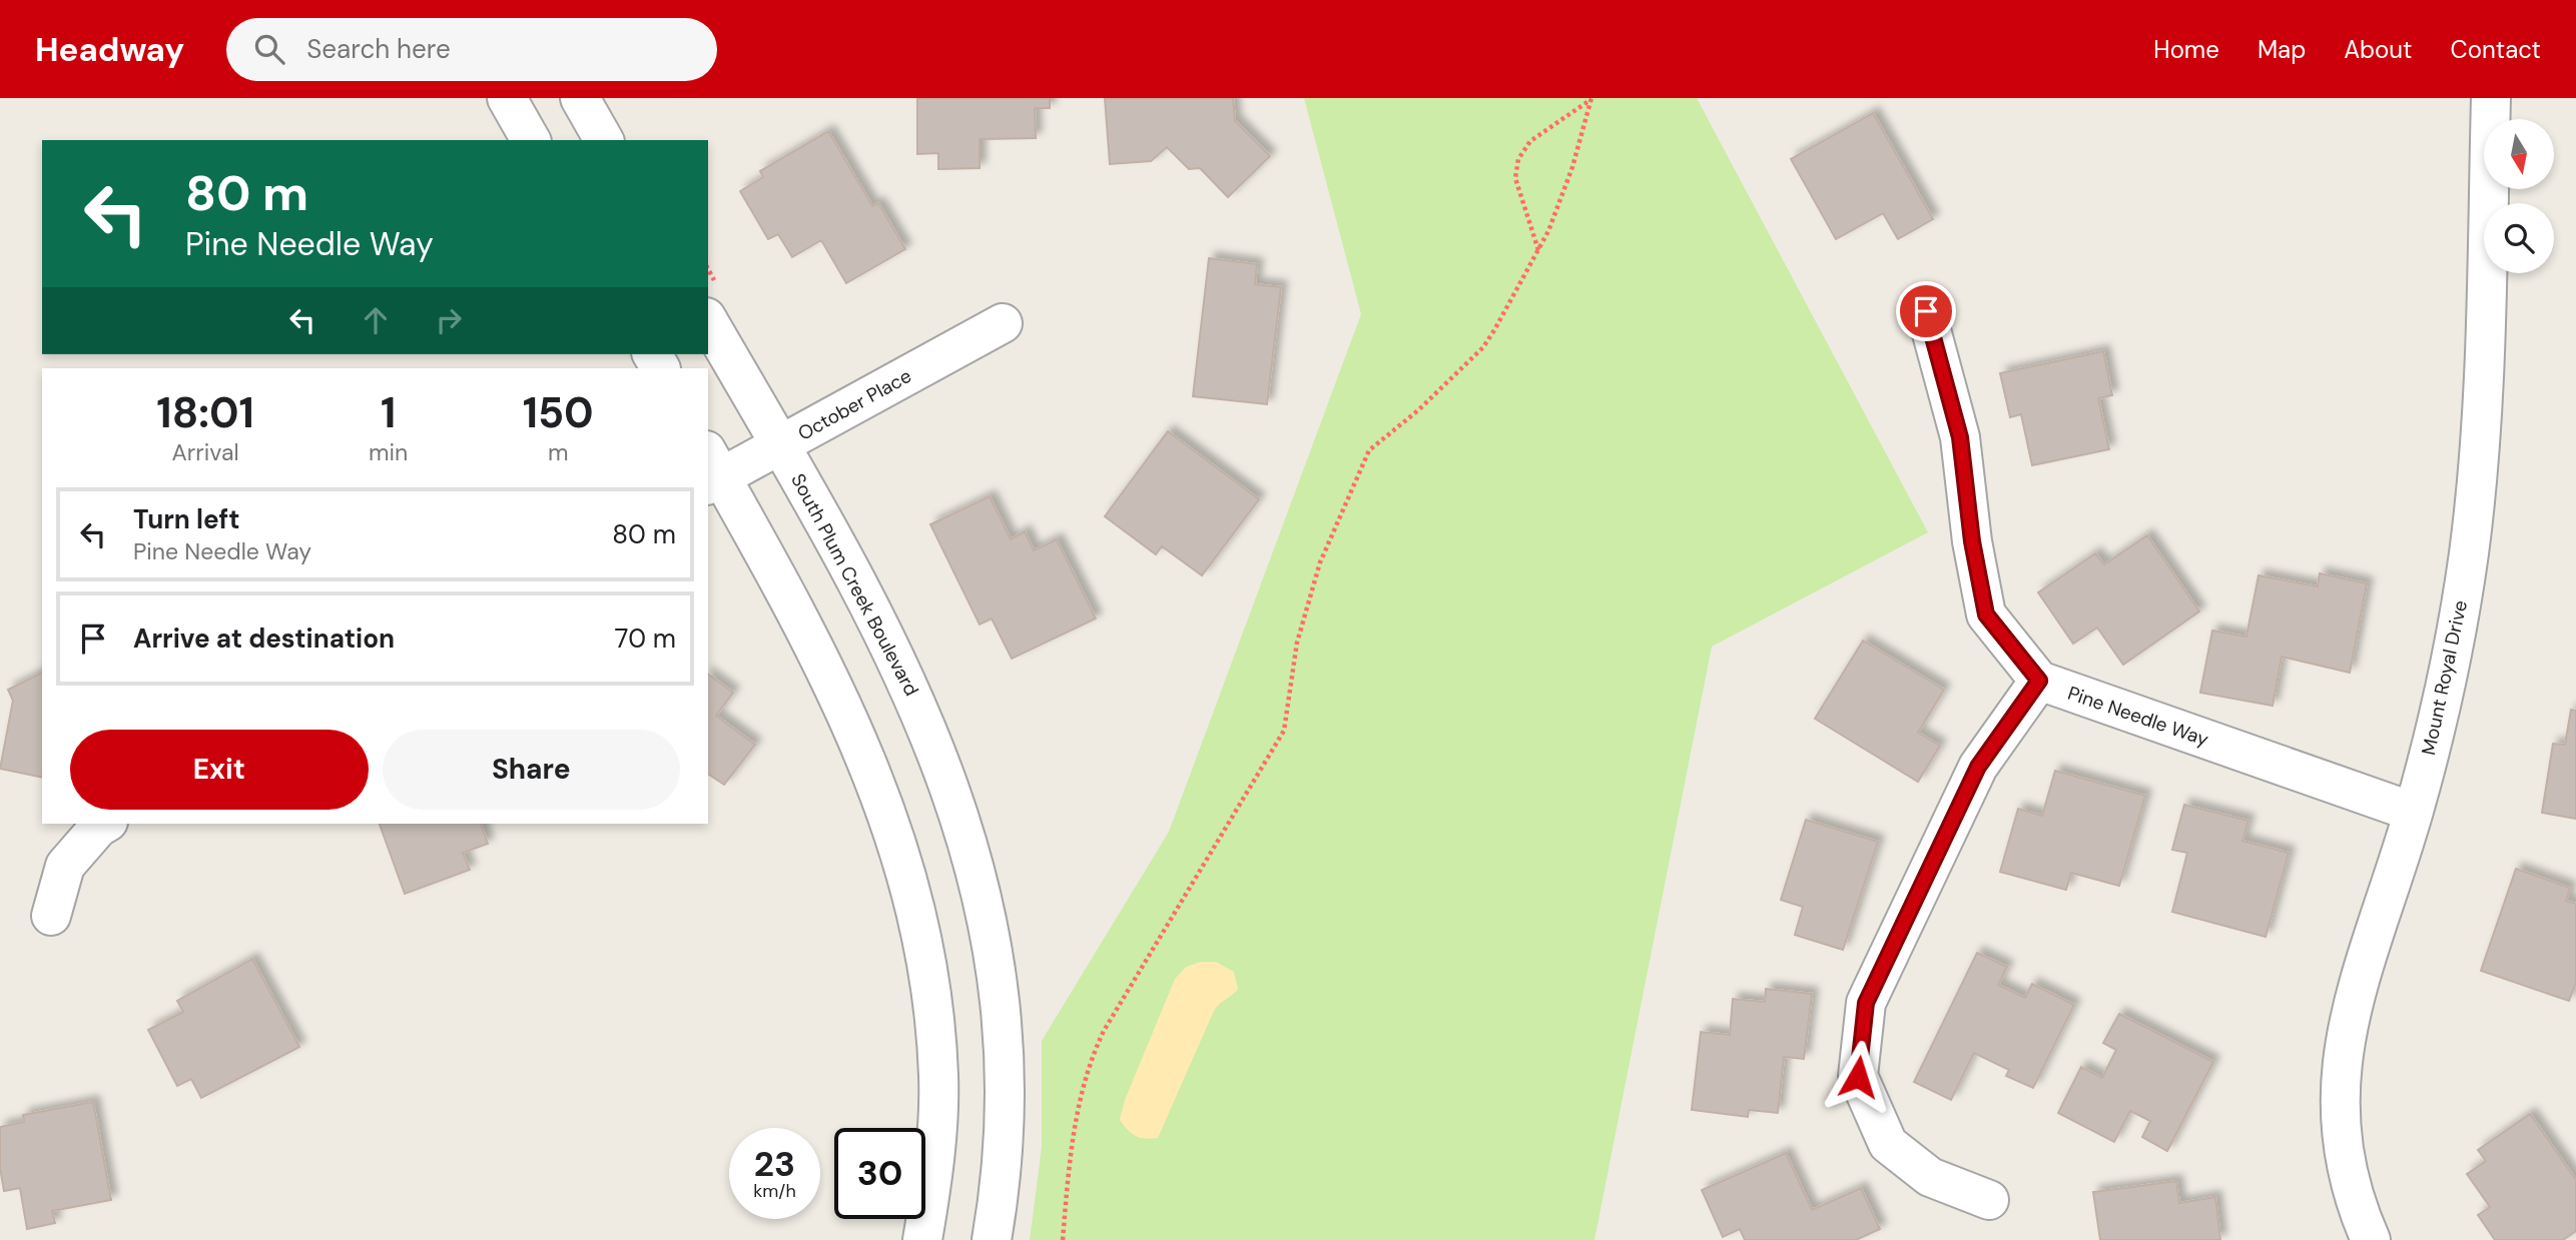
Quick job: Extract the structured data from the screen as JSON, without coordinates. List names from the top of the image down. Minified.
{"streets":{"street":["October Place","South Plum Creek Boulevard","Mount Royal Drive","Pine Needle Way"]},"crossings":[["October Place","South Plum Creek Boulevard"],["Mount Royal Drive","Pine Needle Way"]],"north":"bottom","page":{"header":"Headway","search":"Search here","nav":["Home","Map","About","Contact"],"turn":["80 m","Pine Needle Way"],"eta":["18:01","Arrival","1","min","150","m"],"list":[{"name":"Turn left","note":"Pine Needle Way","value":"80 m"},{"name":"Arrive at destination","value":"70 m"}],"buttons":["Exit","Share"],"speed":"23 km/h","limit":"30"}}
